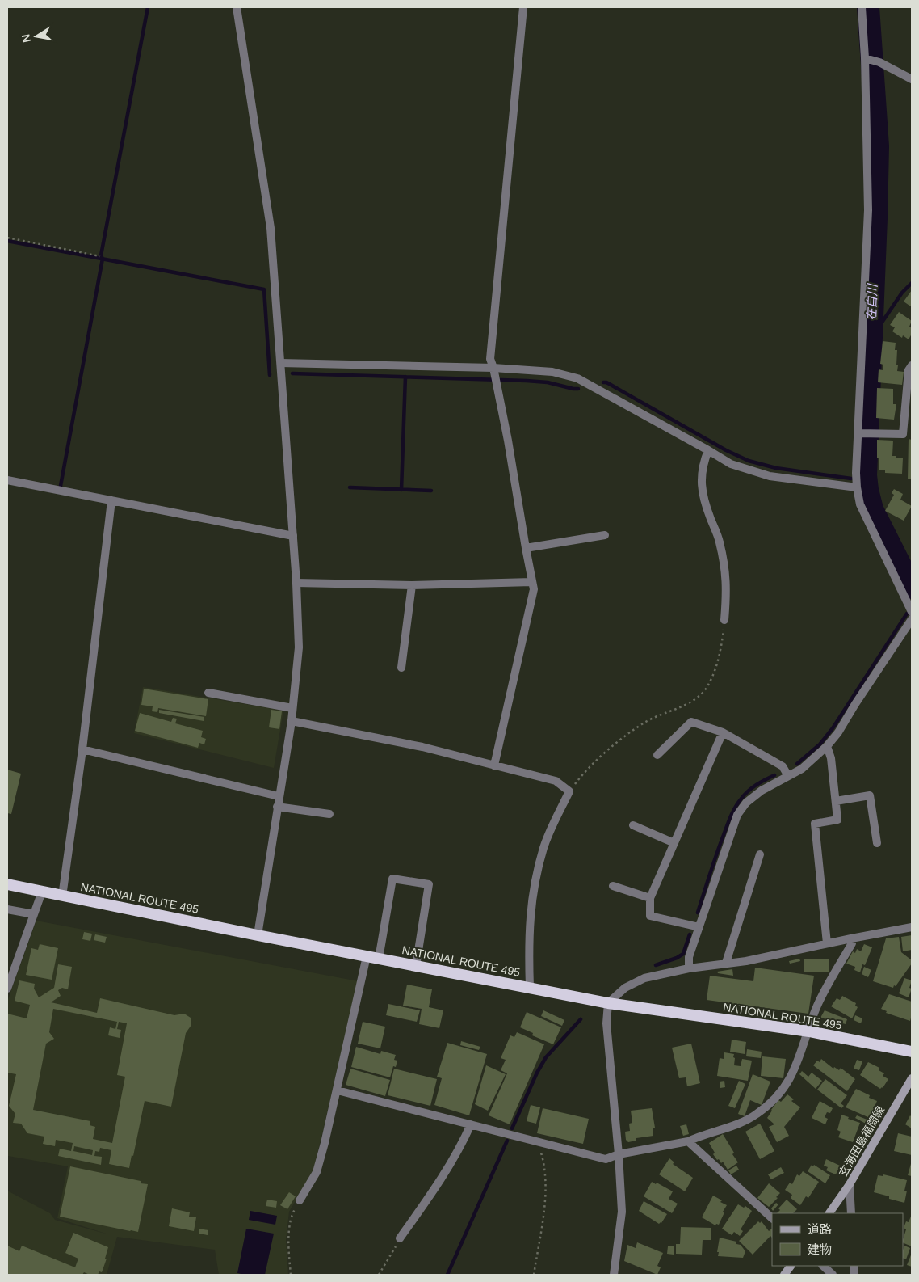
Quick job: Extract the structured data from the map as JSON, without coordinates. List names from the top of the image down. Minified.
{"streets":{"highway":["NATIONAL ROUTE 495"],"main road":["玄海田島福間線"]},"water":["在自川"],"legend":["道路","建物"],"north":"left"}
